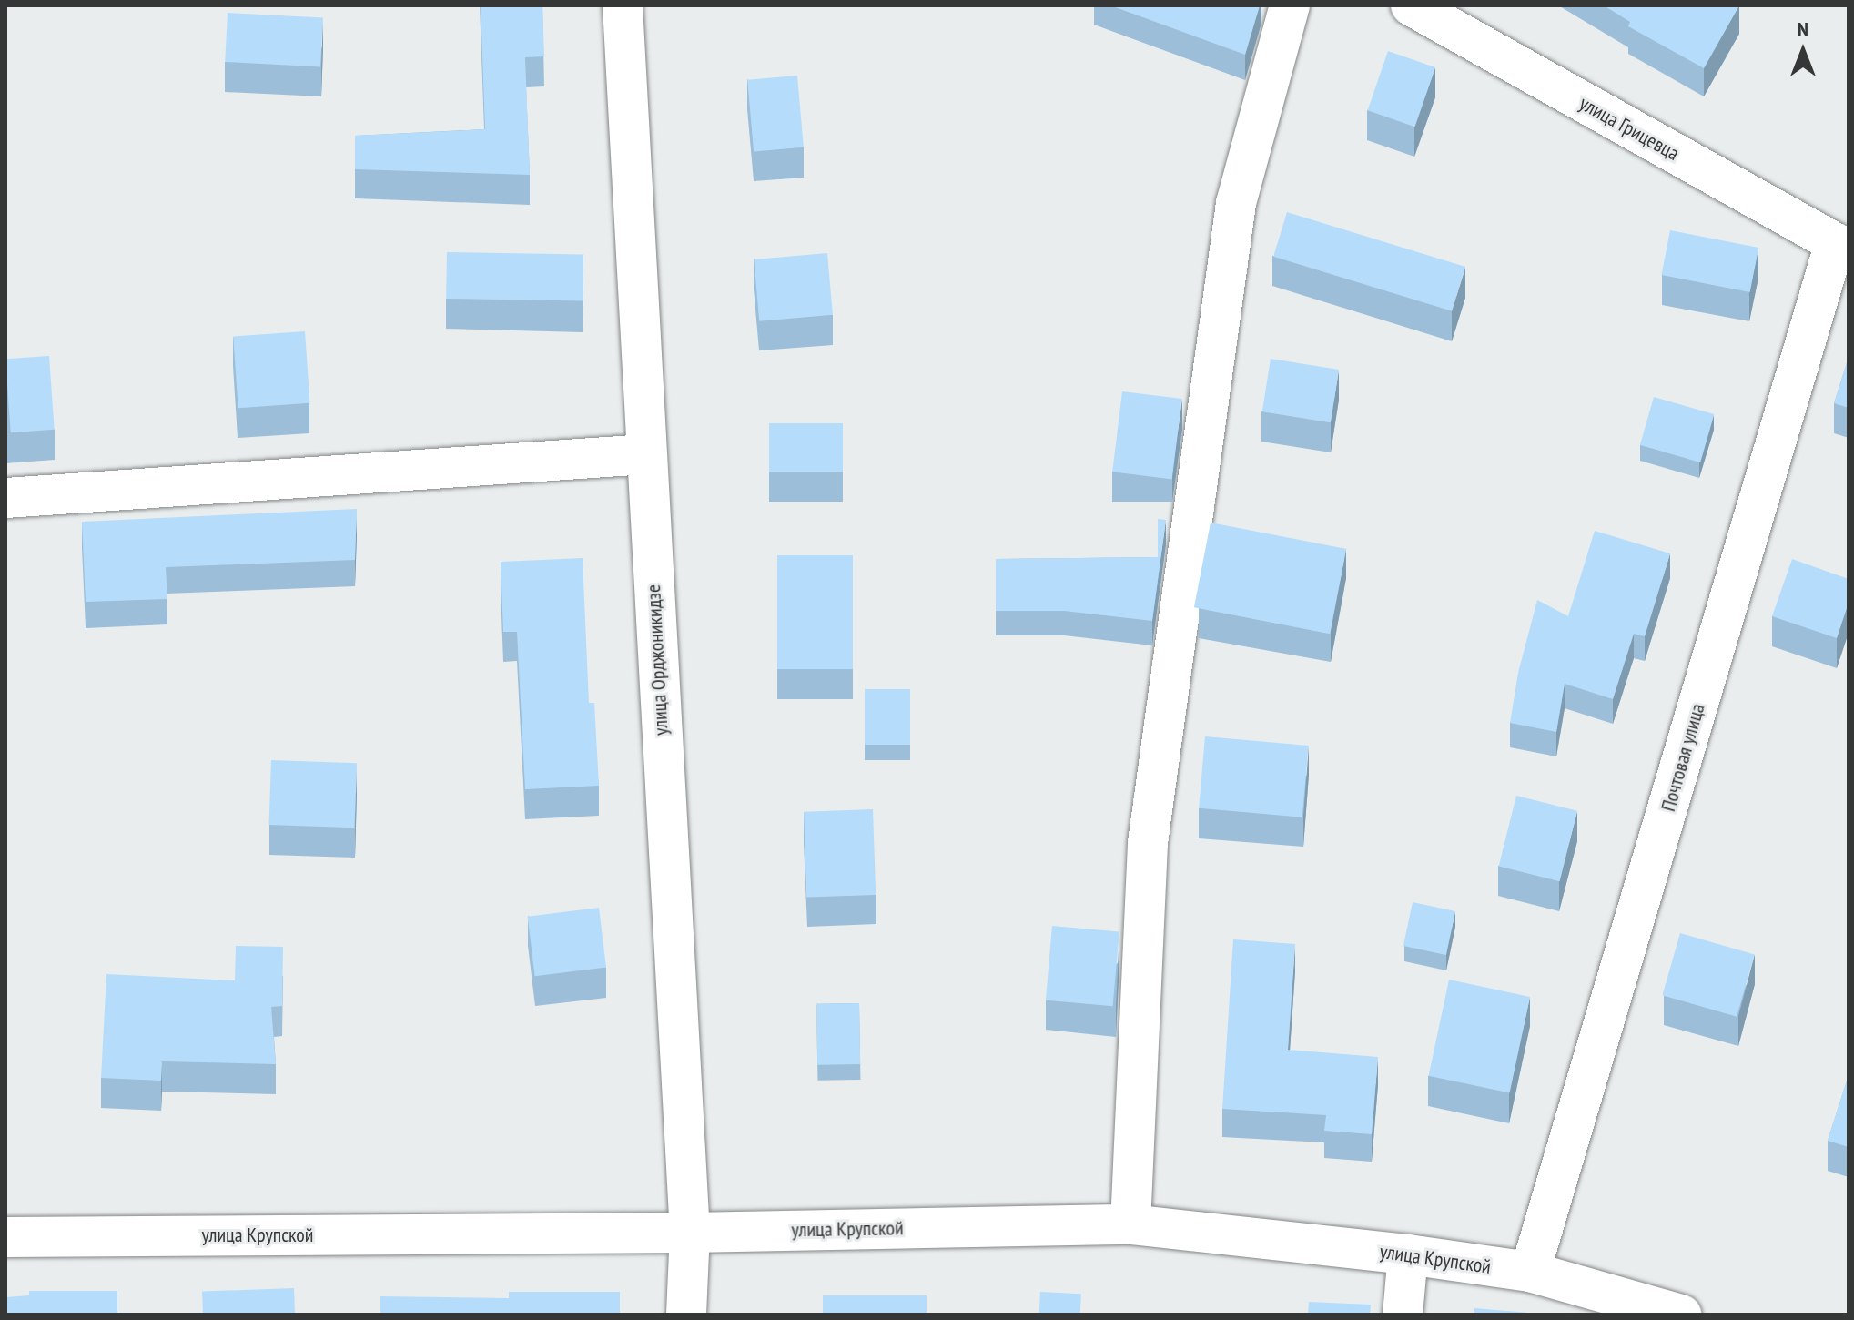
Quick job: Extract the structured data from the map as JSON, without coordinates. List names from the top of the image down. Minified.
{"streets":{"street":["улица Грицевца","улица Орджоникидзе","Почтовая улица","улица Крупской"]},"crossings":[["улица Грицевца","Почтовая улица"],["улица Орджоникидзе","улица Крупской"],["Почтовая улица","улица Крупской"]],"north":"top"}
